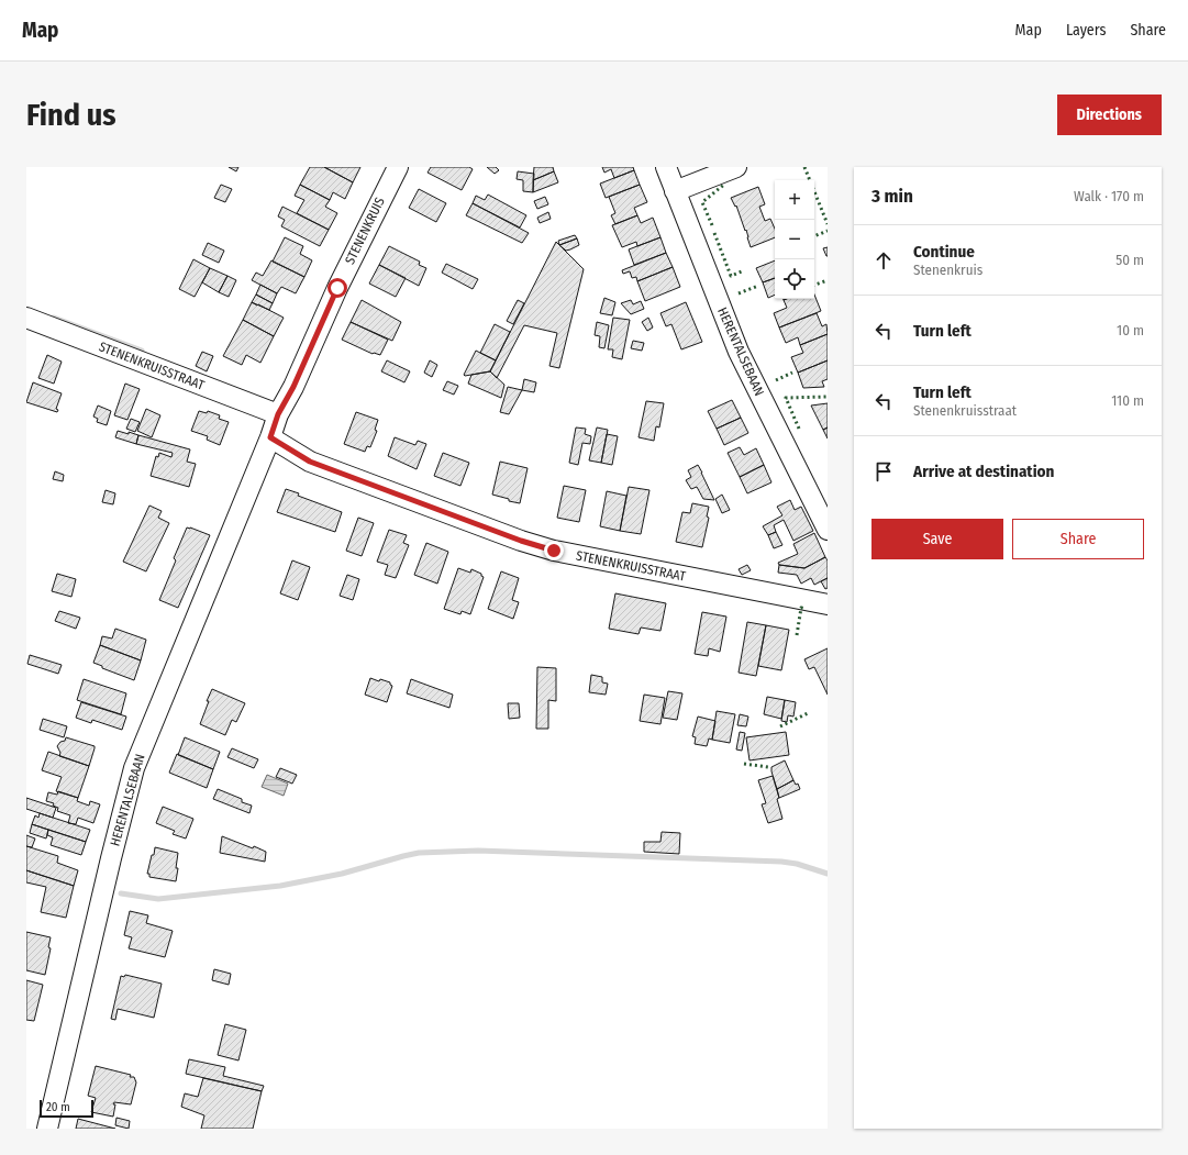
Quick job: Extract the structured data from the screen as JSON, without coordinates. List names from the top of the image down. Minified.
{"streets":{"street":["STENENKRUIS","HERENTALSEBAAN","STENENKRUISSTRAAT"]},"crossings":[["STENENKRUIS","HERENTALSEBAAN"],["STENENKRUIS","STENENKRUISSTRAAT"],["HERENTALSEBAAN","STENENKRUISSTRAAT"]],"scale_bar":"20 m","page":{"header":"Map","nav":["Map","Layers","Share"],"buttons":["Directions",["Save","Share"]],"title":"Find us","heading":["3 min","Walk · 170 m"],"map_buttons":["+","−"],"list":[["Continue","Stenenkruis","50 m"],["Turn left","10 m"],["Turn left","Stenenkruisstraat","110 m"],"Arrive at destination"],"scale":"20 m"}}
